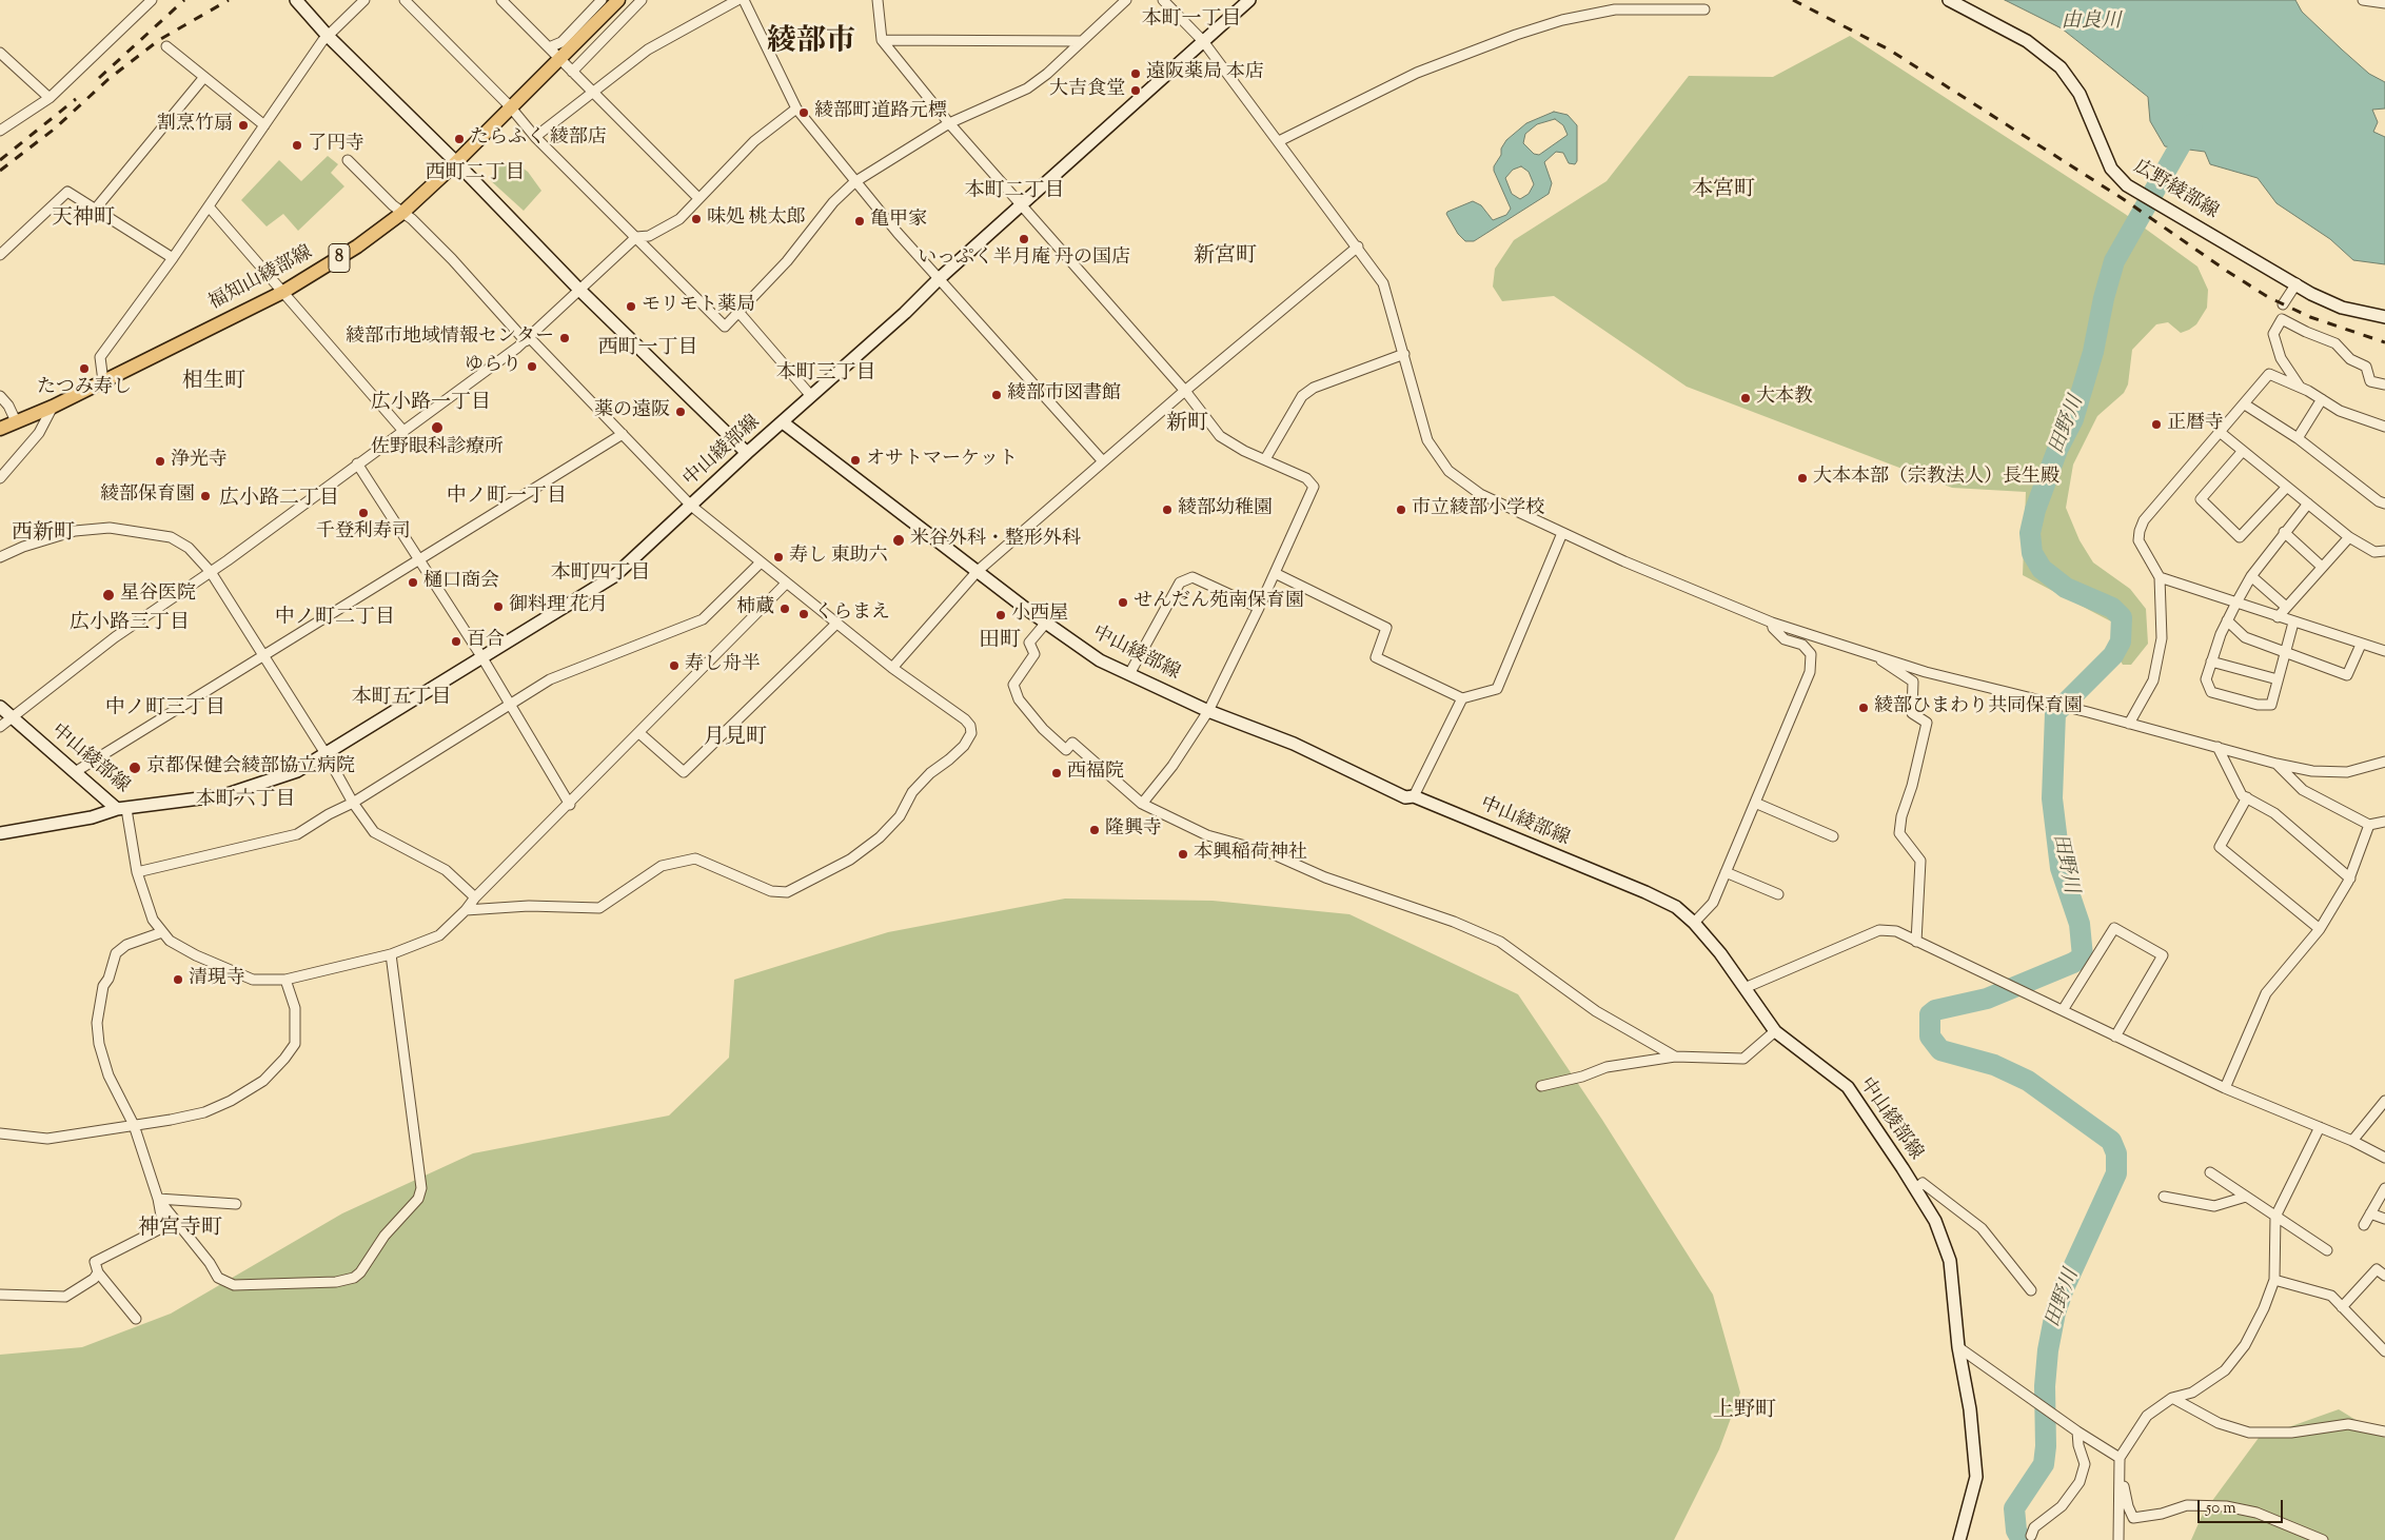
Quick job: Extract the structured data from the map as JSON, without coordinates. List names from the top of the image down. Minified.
{"streets":{"main road":["広野綾部線","8","福知山綾部線","中山綾部線"]},"districts":["本町一丁目","綾部市","西町二丁目","本宮町","本町二丁目","天神町","新宮町","西町一丁目","本町三丁目","相生町","広小路一丁目","新町","中ノ町一丁目","広小路二丁目","西新町","本町四丁目","中ノ町二丁目","広小路三丁目","田町","本町五丁目","中ノ町三丁目","月見町","本町六丁目","神宮寺町","上野町"],"water":["由良川","田野川"],"places":["遠阪薬局 本店","大吉食堂","綾部町道路元標","割烹竹扇","たらふく 綾部店","了円寺","味処 桃太郎","亀甲家","いっぷく半月庵 丹の国店","モリモト薬局","綾部市地域情報センター","ゆらり","たつみ寿し","綾部市図書館","大本教","薬の遠阪","正暦寺","佐野眼科診療所","オサトマーケット","浄光寺","大本本部（宗教法人）長生殿","綾部保育園","綾部幼稚園","市立綾部小学校","千登利寿司","米谷外科・整形外科","寿し 東助六","樋口商会","星谷医院","せんだん苑南保育園","御料理 花月","柿蔵","くらまえ","小西屋","百合","寿し舟半","綾部ひまわり共同保育園","京都保健会綾部協立病院","西福院","隆興寺","本興稲荷神社","清現寺"],"scale_bar":"50 m"}
